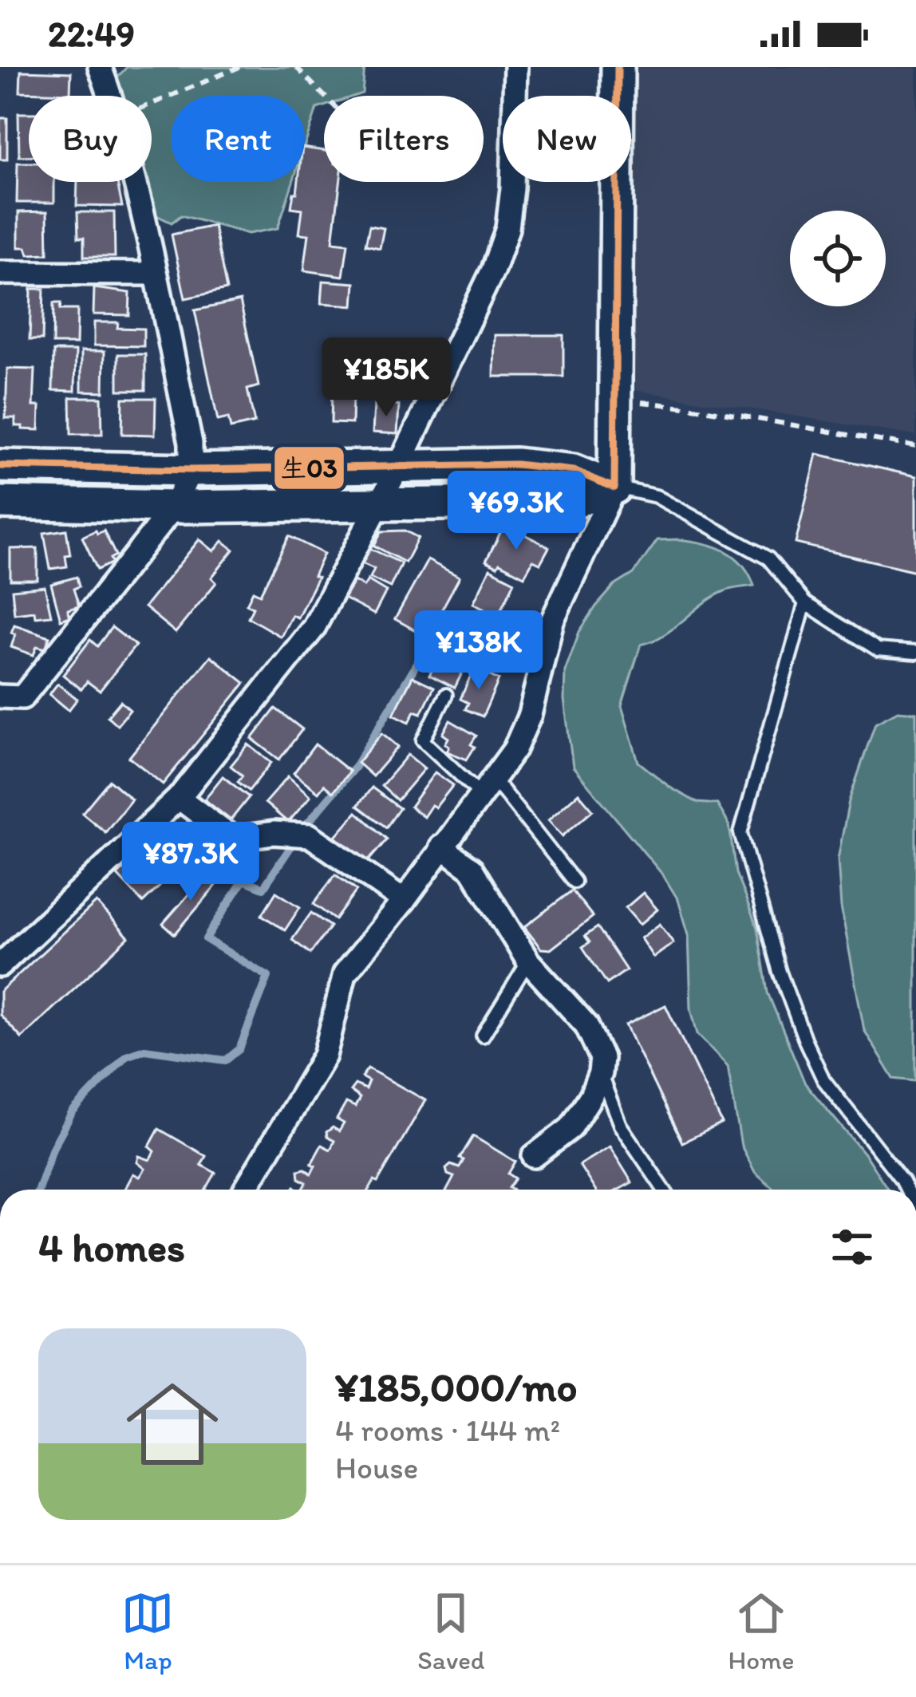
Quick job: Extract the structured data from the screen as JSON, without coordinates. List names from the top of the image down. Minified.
{"lines":["transit line 生03"],"page":{"status":"22:49","chip":["Buy","Rent","Filters","New"],"price":["¥185K","¥69.3K","¥138K","¥87.3K"],"heading":"4 homes","list":[{"name":"¥185,000/mo","note":"4 rooms · 144 m² · House"}],"tabs":["Map","Saved","Home"]}}
